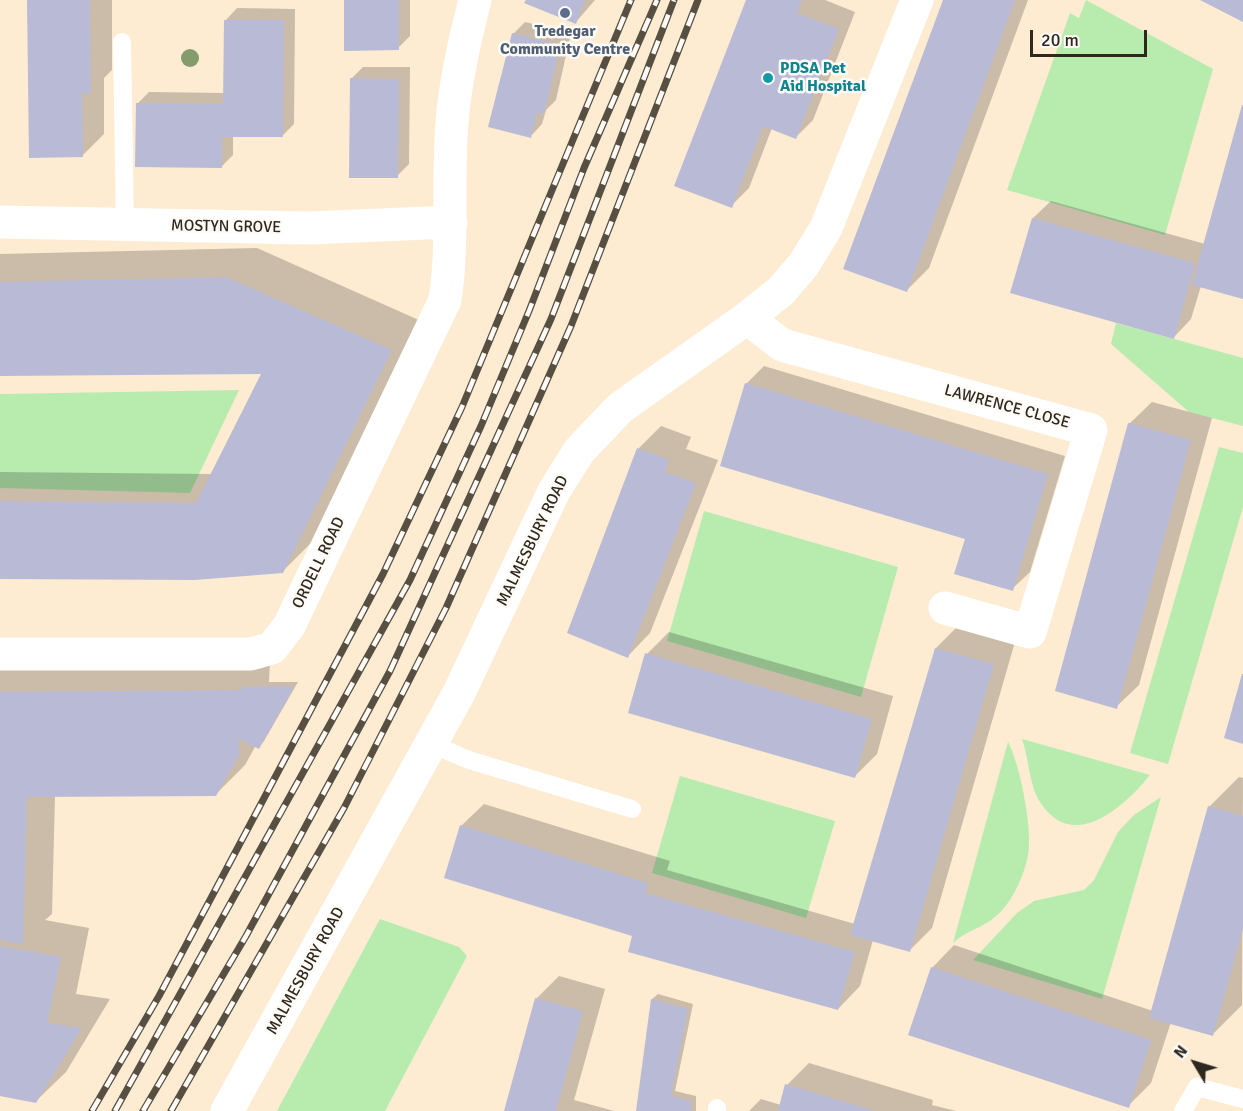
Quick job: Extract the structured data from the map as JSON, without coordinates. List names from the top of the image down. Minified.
{"streets":{"street":["MOSTYN GROVE","LAWRENCE CLOSE","MALMESBURY ROAD","ORDELL ROAD"]},"crossings":[["MOSTYN GROVE","ORDELL ROAD"],["LAWRENCE CLOSE","MALMESBURY ROAD"]],"places":["Tredegar Community Centre","PDSA Pet Aid Hospital"],"scale_bar":"20 m","north":"top left"}
